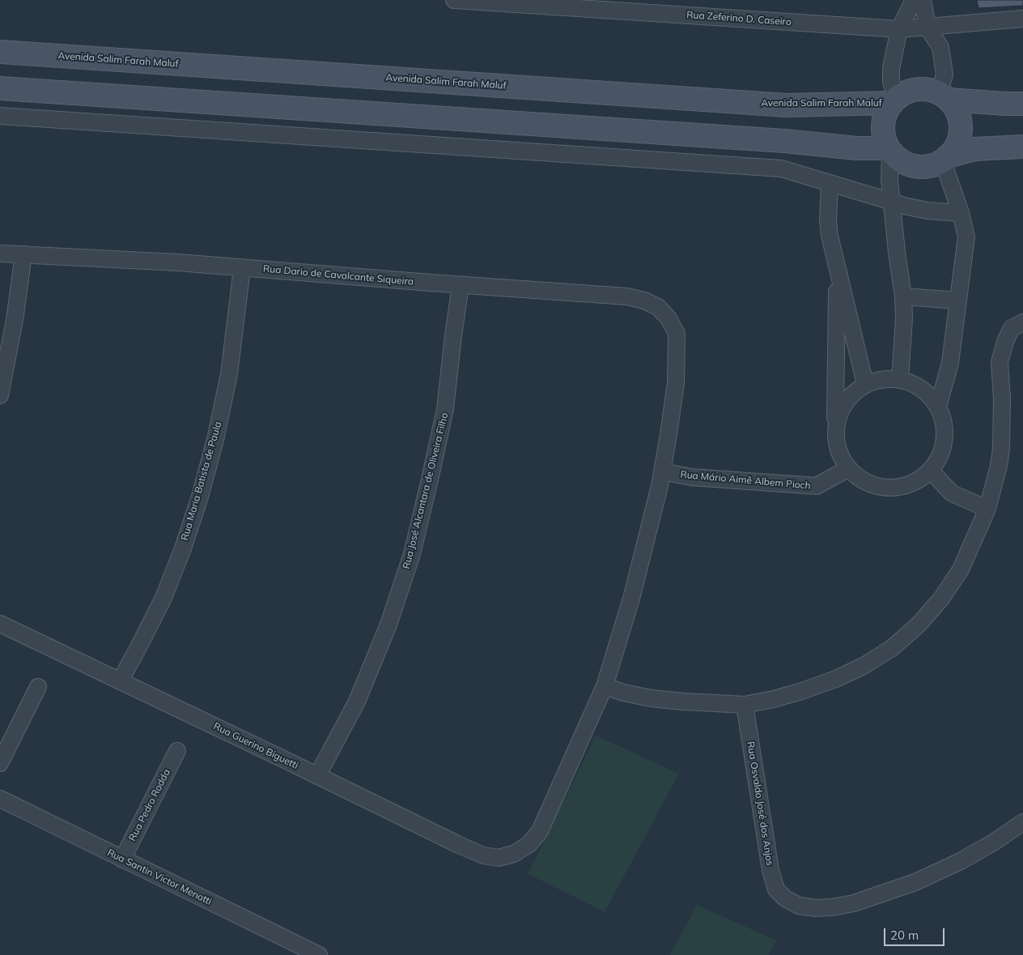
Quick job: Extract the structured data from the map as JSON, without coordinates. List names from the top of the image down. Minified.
{"streets":{"main road":["Avenida Salim Farah Maluf"],"street":["Rua Zeferino D. Caseiro","Rua Dario de Cavalcante Siqueira","Rua Mário Aimê Albem Pioch","Rua Maria Batista de Paula","Rua José Alcantara de Oliveira Filho","Rua Guerino Biguetti","Rua Osvaldo José dos Anjos","Rua Pedro Rodda","Rua Santin Victor Menotti"]},"crossings":[["Rua Dario de Cavalcante Siqueira","Rua Mário Aimê Albem Pioch"],["Rua Dario de Cavalcante Siqueira","Rua Maria Batista de Paula"],["Rua Dario de Cavalcante Siqueira","Rua José Alcantara de Oliveira Filho"],["Rua Maria Batista de Paula","Rua Guerino Biguetti"],["Rua José Alcantara de Oliveira Filho","Rua Guerino Biguetti"],["Rua Pedro Rodda","Rua Santin Victor Menotti"]],"scale_bar":"20 m"}
